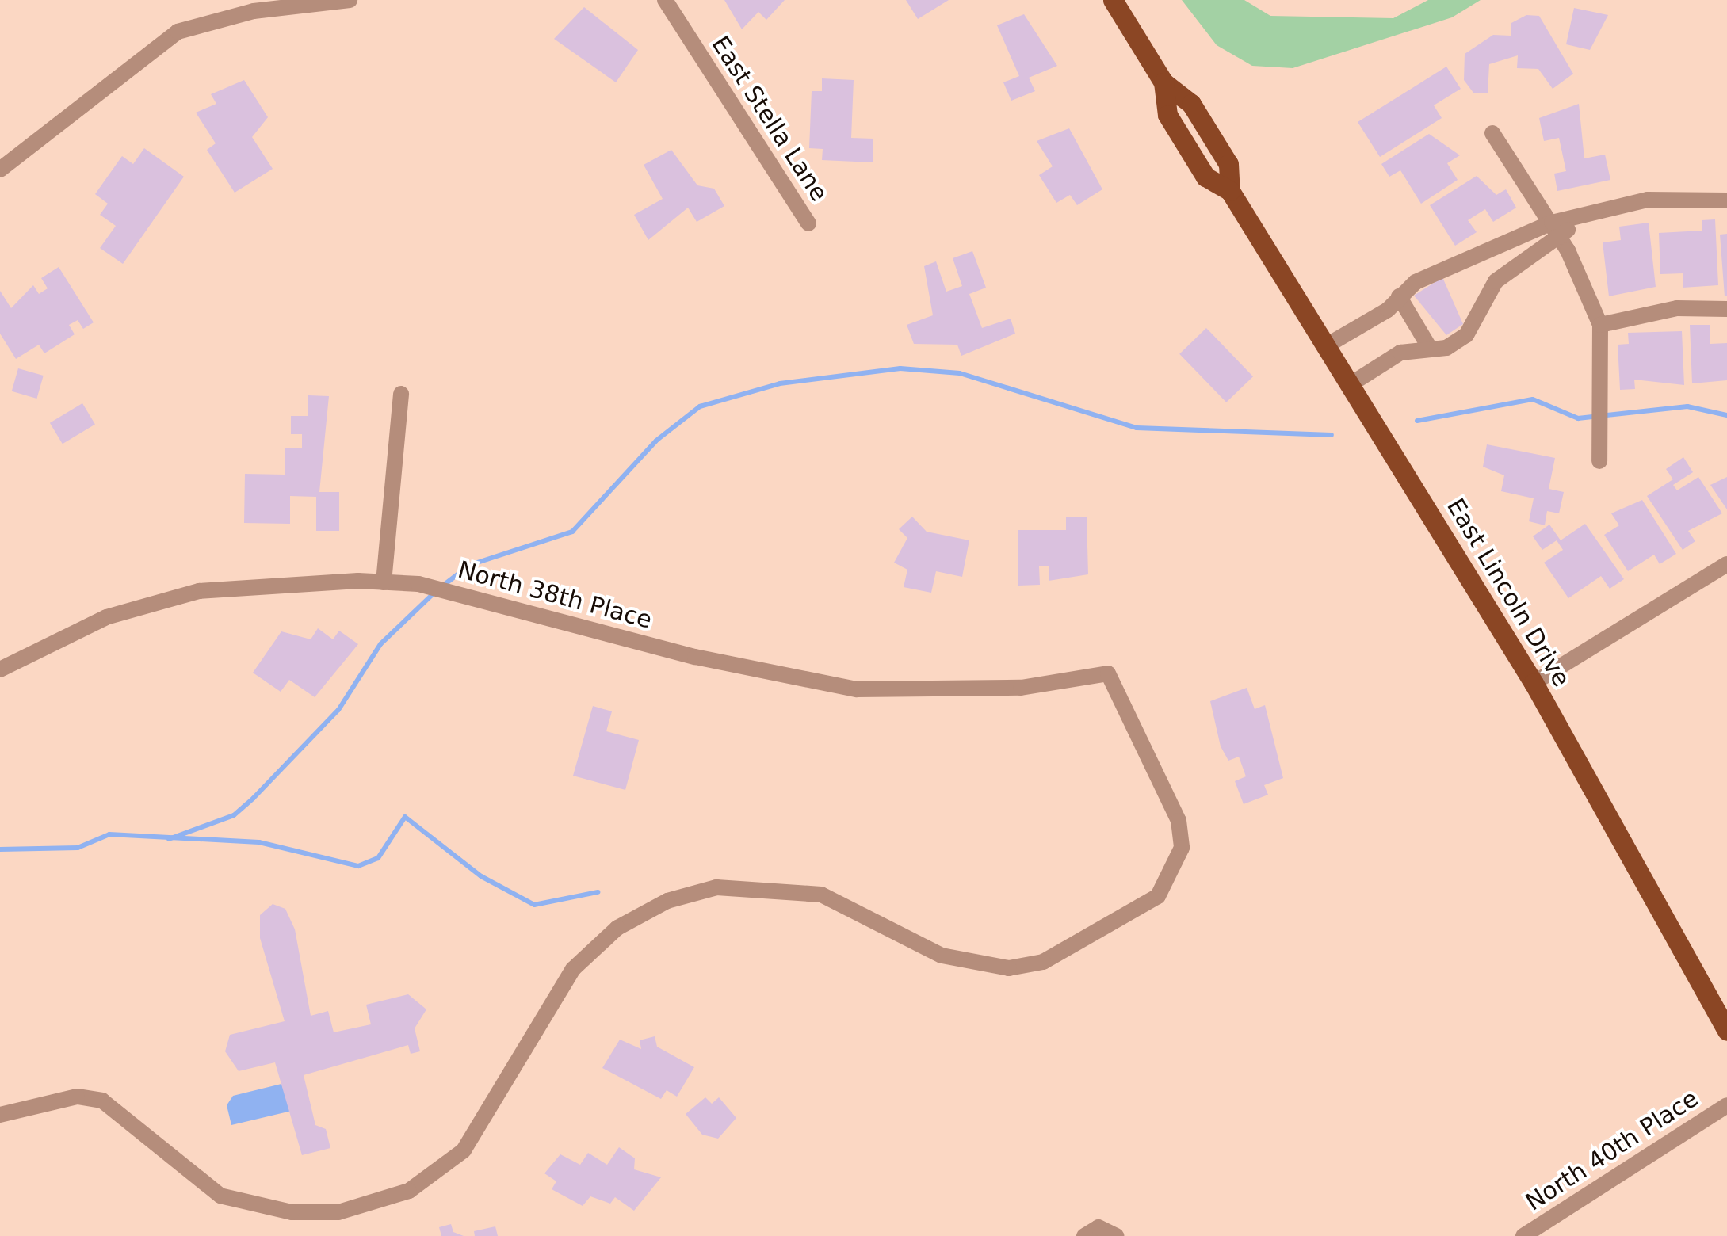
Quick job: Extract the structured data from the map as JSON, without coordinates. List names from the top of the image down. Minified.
{"streets":{"main road":["East Lincoln Drive"],"street":["East Stella Lane","North 38th Place","North 40th Place"]}}
